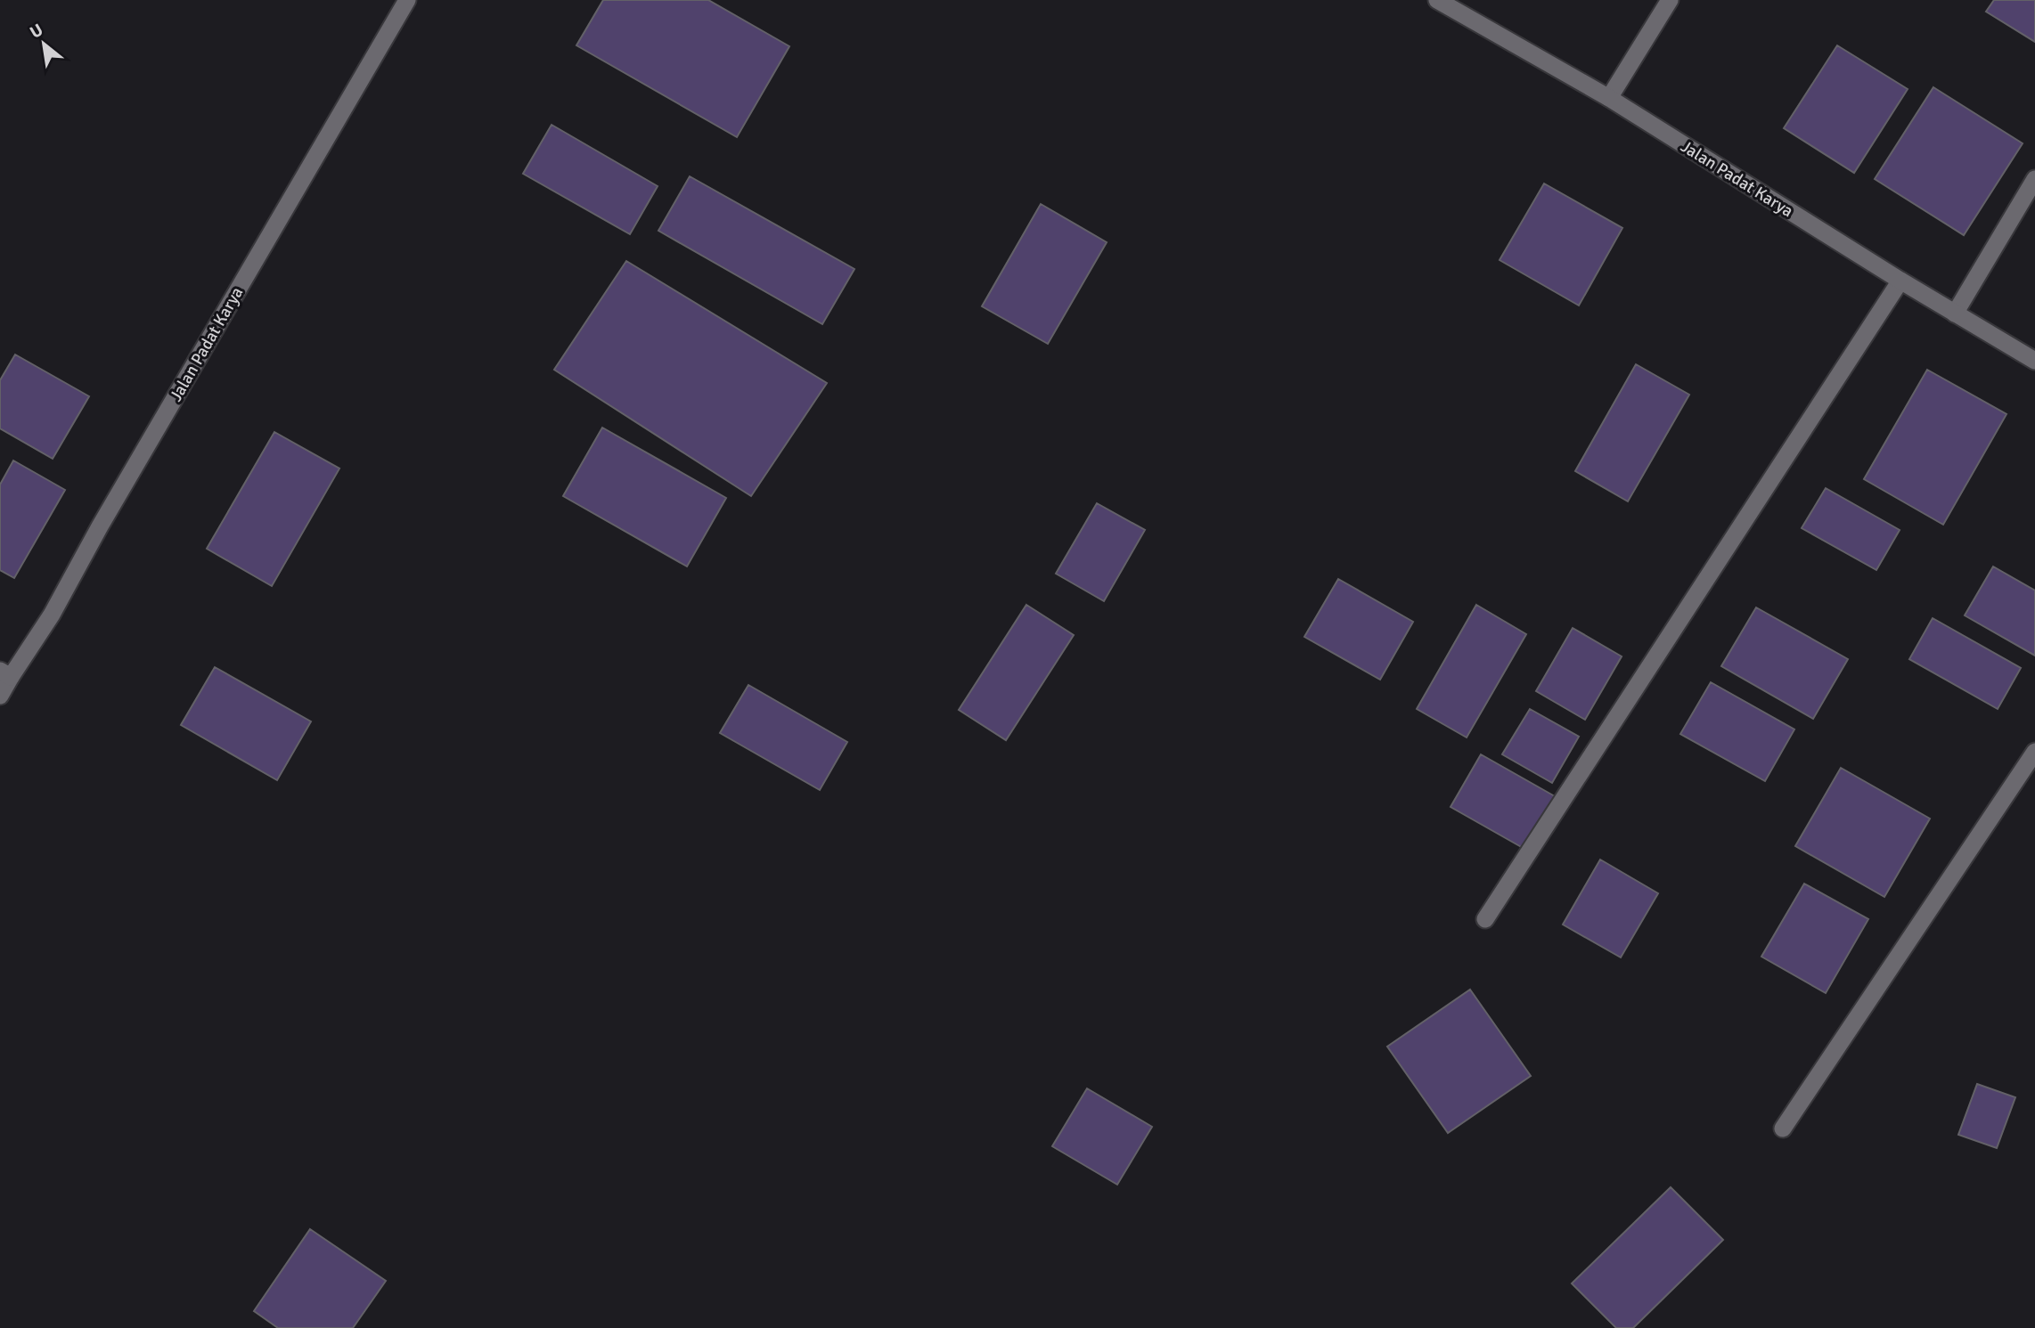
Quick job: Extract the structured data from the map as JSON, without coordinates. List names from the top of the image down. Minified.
{"streets":{"street":["Jalan Padat Karya"]},"north":"top left"}
